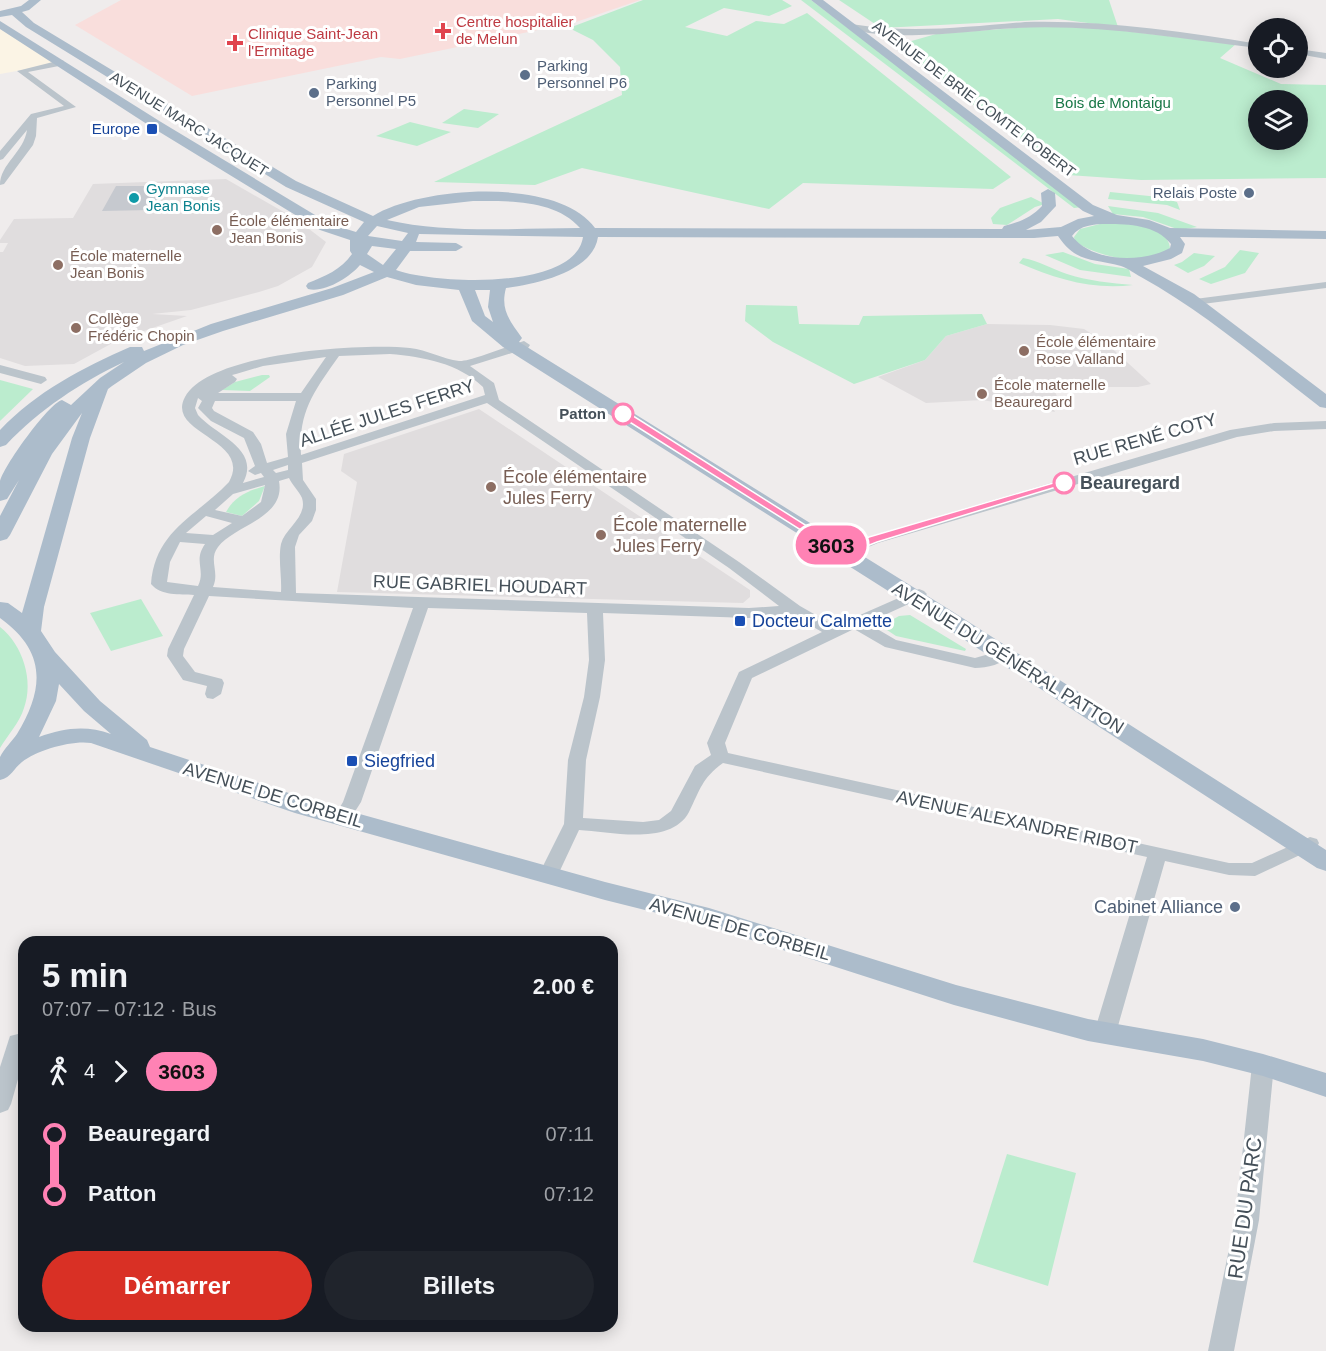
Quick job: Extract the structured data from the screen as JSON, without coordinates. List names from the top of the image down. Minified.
{"streets":{"main road":["AVENUE DE BRIE COMTE ROBERT","AVENUE MARC JACQUET","AVENUE DU GÉNÉRAL PATTON","AVENUE DE CORBEIL"],"street":["ALLÉE JULES FERRY","RUE RENÉ COTY","RUE GABRIEL HOUDART","AVENUE ALEXANDRE RIBOT","RUE DU PARC"]},"crossings":[["RUE RENÉ COTY","AVENUE DU GÉNÉRAL PATTON"],["AVENUE DU GÉNÉRAL PATTON","AVENUE ALEXANDRE RIBOT"],["AVENUE DE CORBEIL","RUE DU PARC"]],"parks":["Bois de Montaigu"],"places":{"health":["Centre hospitalier de Melun","Clinique Saint-Jean l'Ermitage"],"other":["Parking Personnel P6","Parking Personnel P5","Relais Poste","Gymnase Jean Bonis","École élémentaire Jean Bonis","École maternelle Jean Bonis","Collège Frédéric Chopin","École élémentaire Rose Valland","École maternelle Beauregard","Patton","Beauregard","École élémentaire Jules Ferry","École maternelle Jules Ferry","Cabinet Alliance"],"transit":["Europe","Docteur Calmette","Siegfried"]},"lines":["bus line 3603"],"page":{"on_map":"3603","heading":["5 min","07:07 – 07:12 · Bus","2.00 €"],"legs":["4","3603"],"list":[{"name":"Beauregard","value":"07:11"},{"name":"Patton","value":"07:12"}],"buttons":["Démarrer","Billets"]}}
